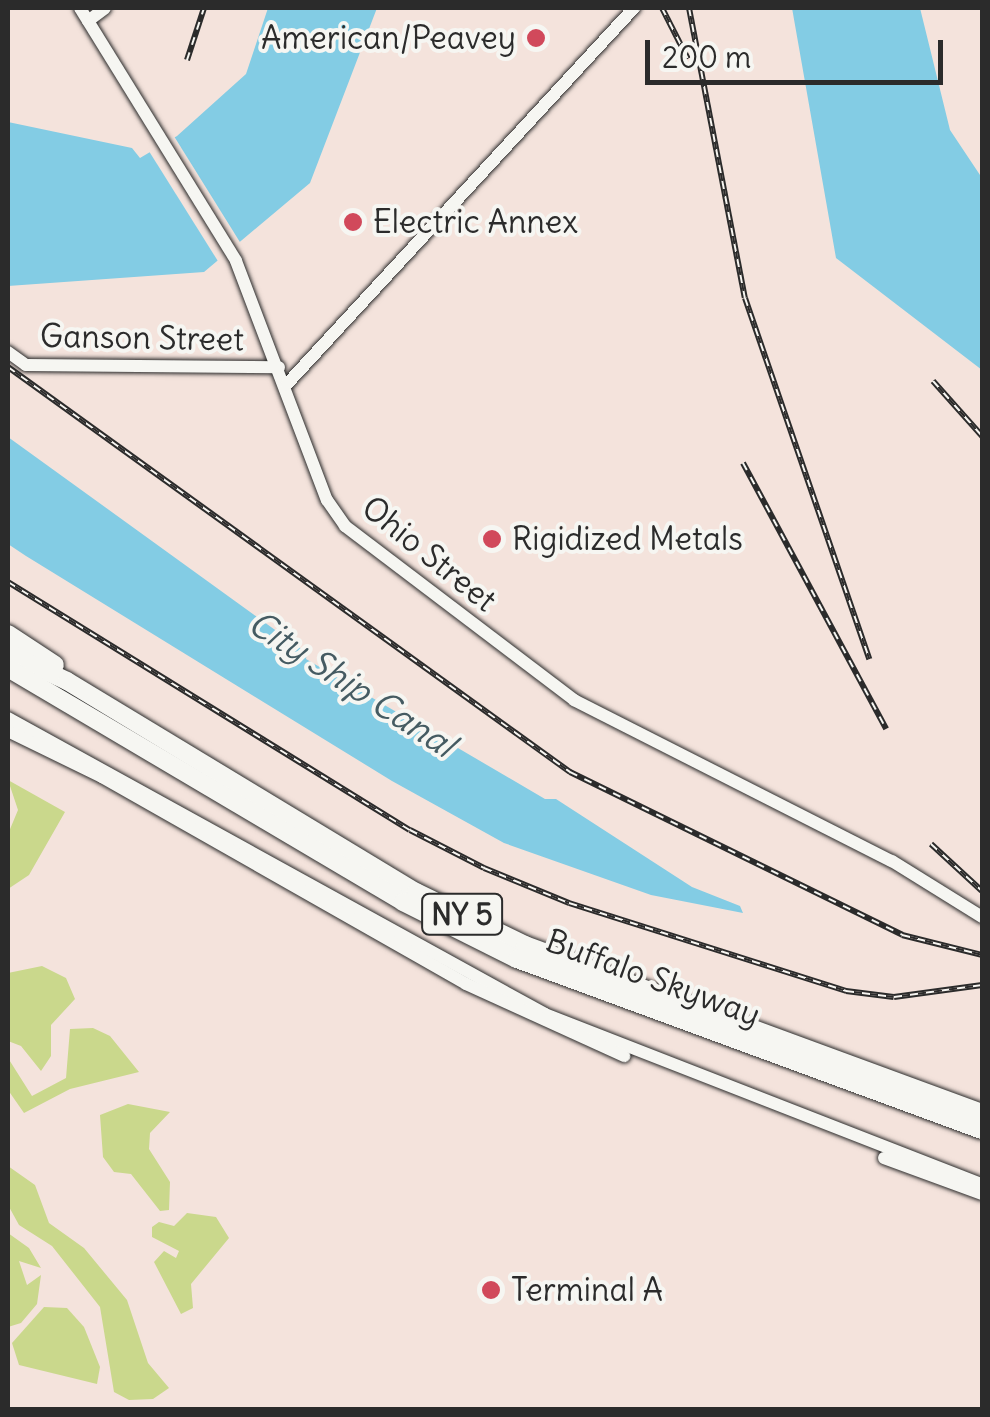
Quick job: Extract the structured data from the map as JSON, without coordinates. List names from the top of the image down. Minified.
{"streets":{"highway":["NY 5","Buffalo Skyway"],"street":["Ganson Street","Ohio Street"]},"crossings":[["Ganson Street","Ohio Street"]],"water":["City Ship Canal"],"places":["American/Peavey","Electric Annex","Rigidized Metals","Terminal A"],"scale_bar":"200 m"}
